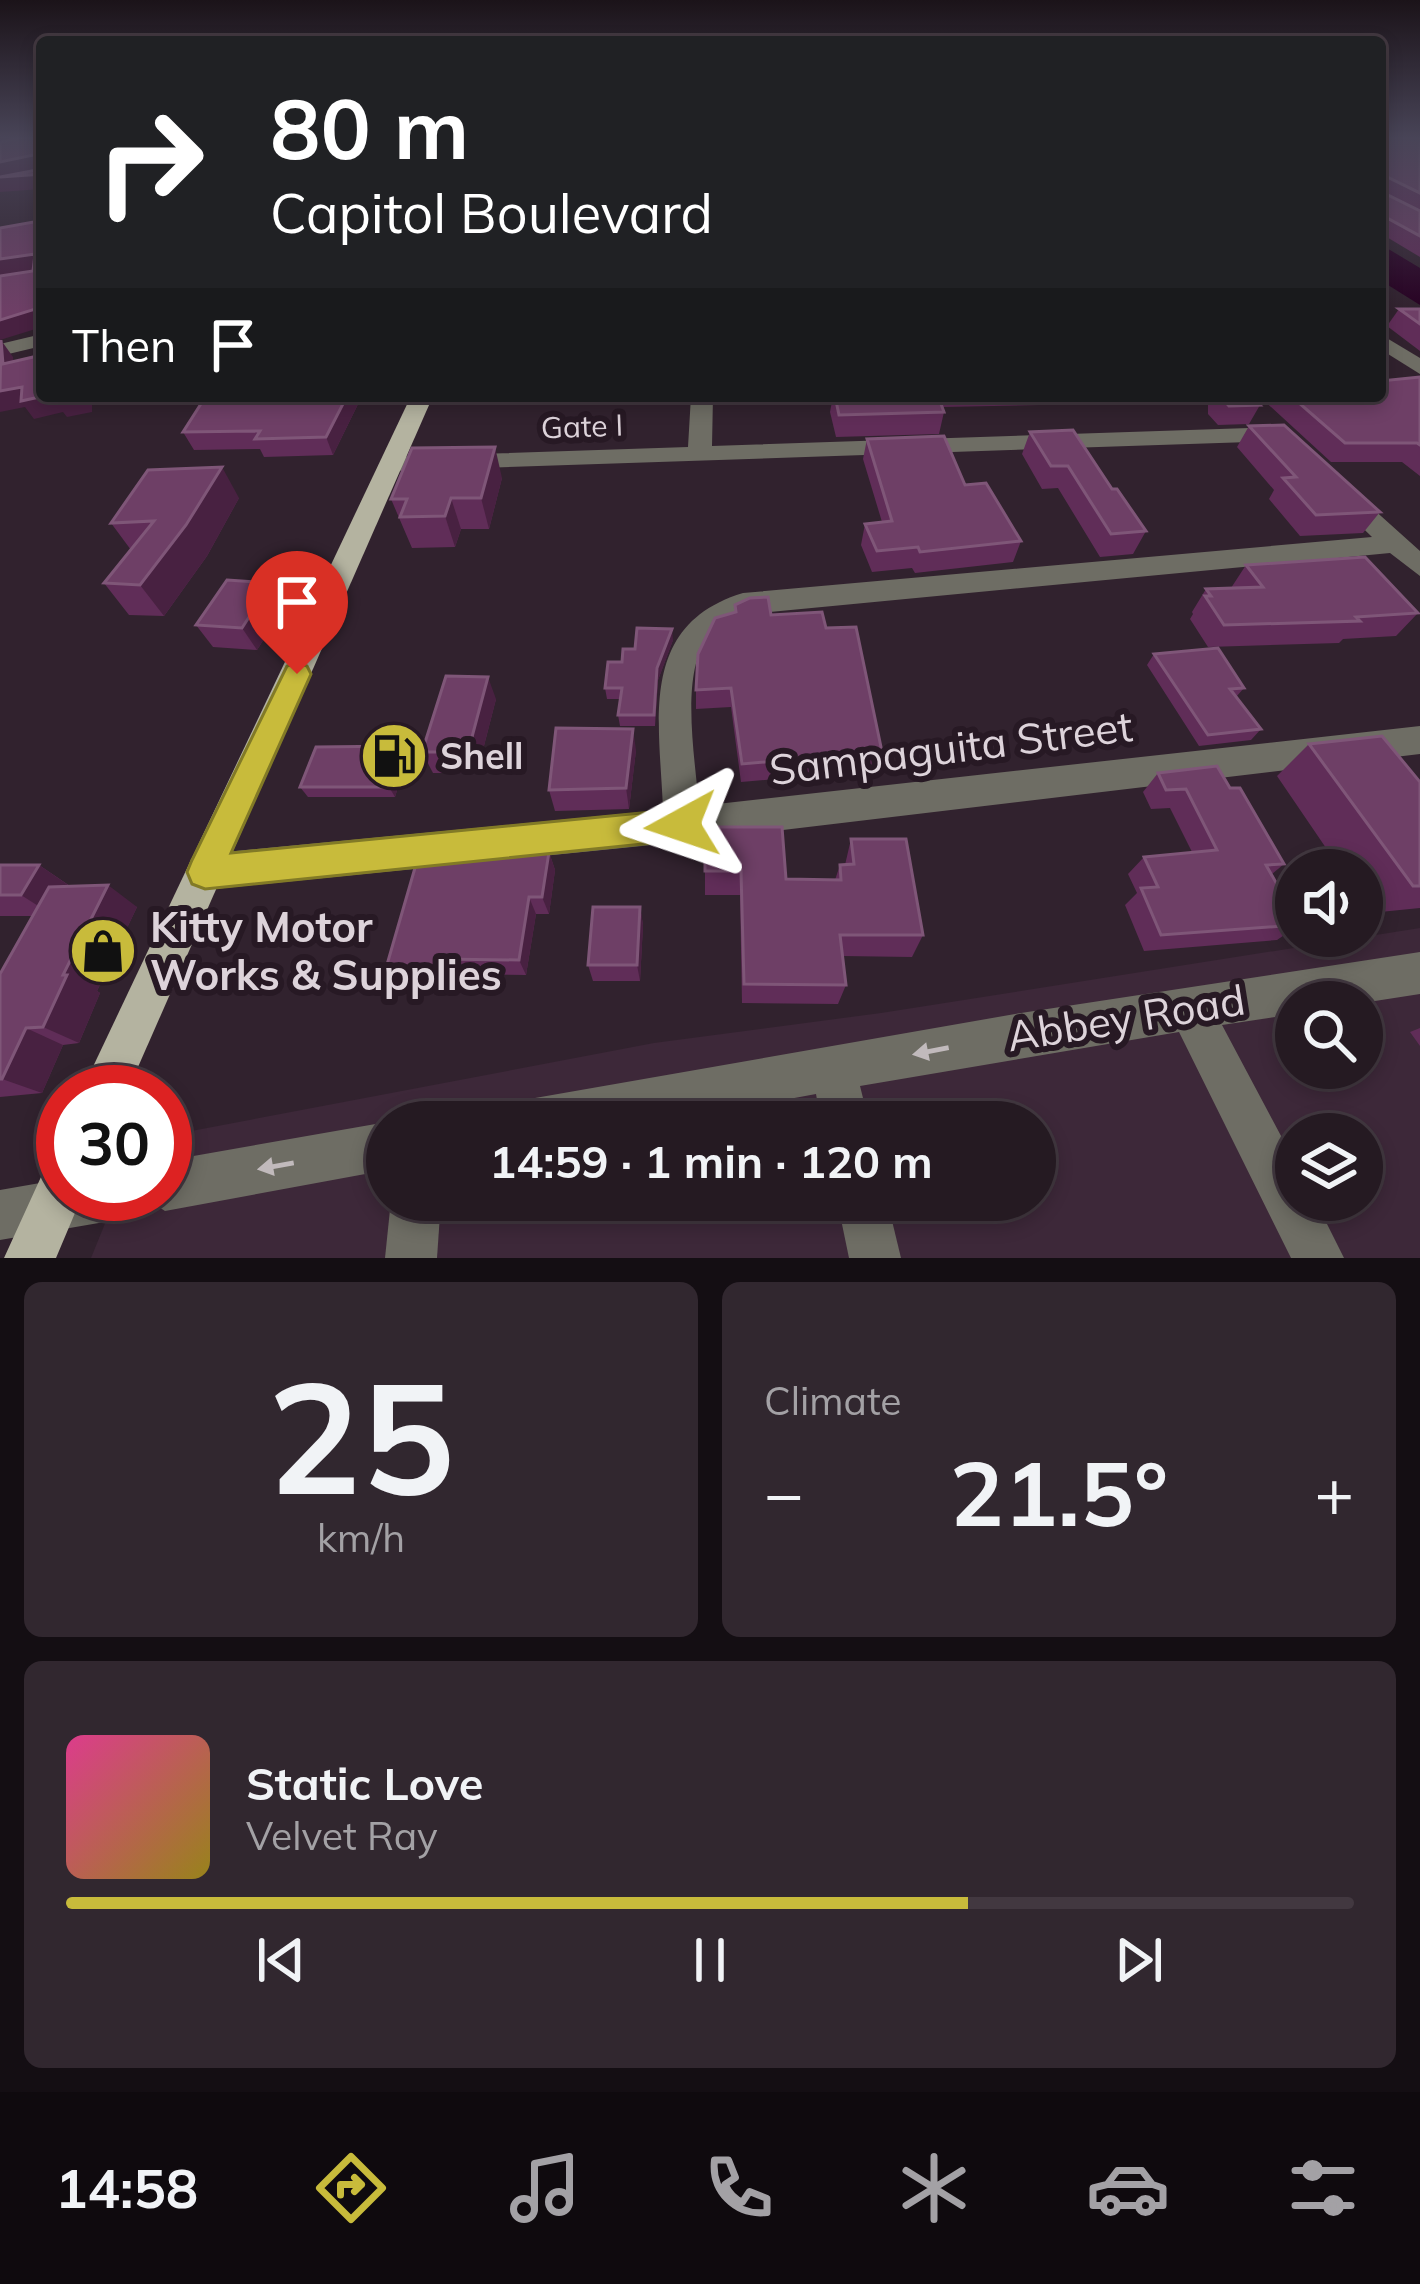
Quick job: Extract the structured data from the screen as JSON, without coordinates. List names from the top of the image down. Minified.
{"streets":{"street":["Gate I","Sampaguita Street","Abbey Road"]},"one_way":["Abbey Road"],"places":{"fuel station":["Shell"],"shop":["Kitty Motor Works & Supplies"]},"page":{"turn":["80 m","Capitol Boulevard"],"then":"Then","limit":"30","trip":"14:59 · 1 min · 120 m","tile":[["25","km/h"],"Climate"],"heat":["−","21.5°","+"],"song":["Static Love","Velvet Ray"],"tabs":"14:58"}}
